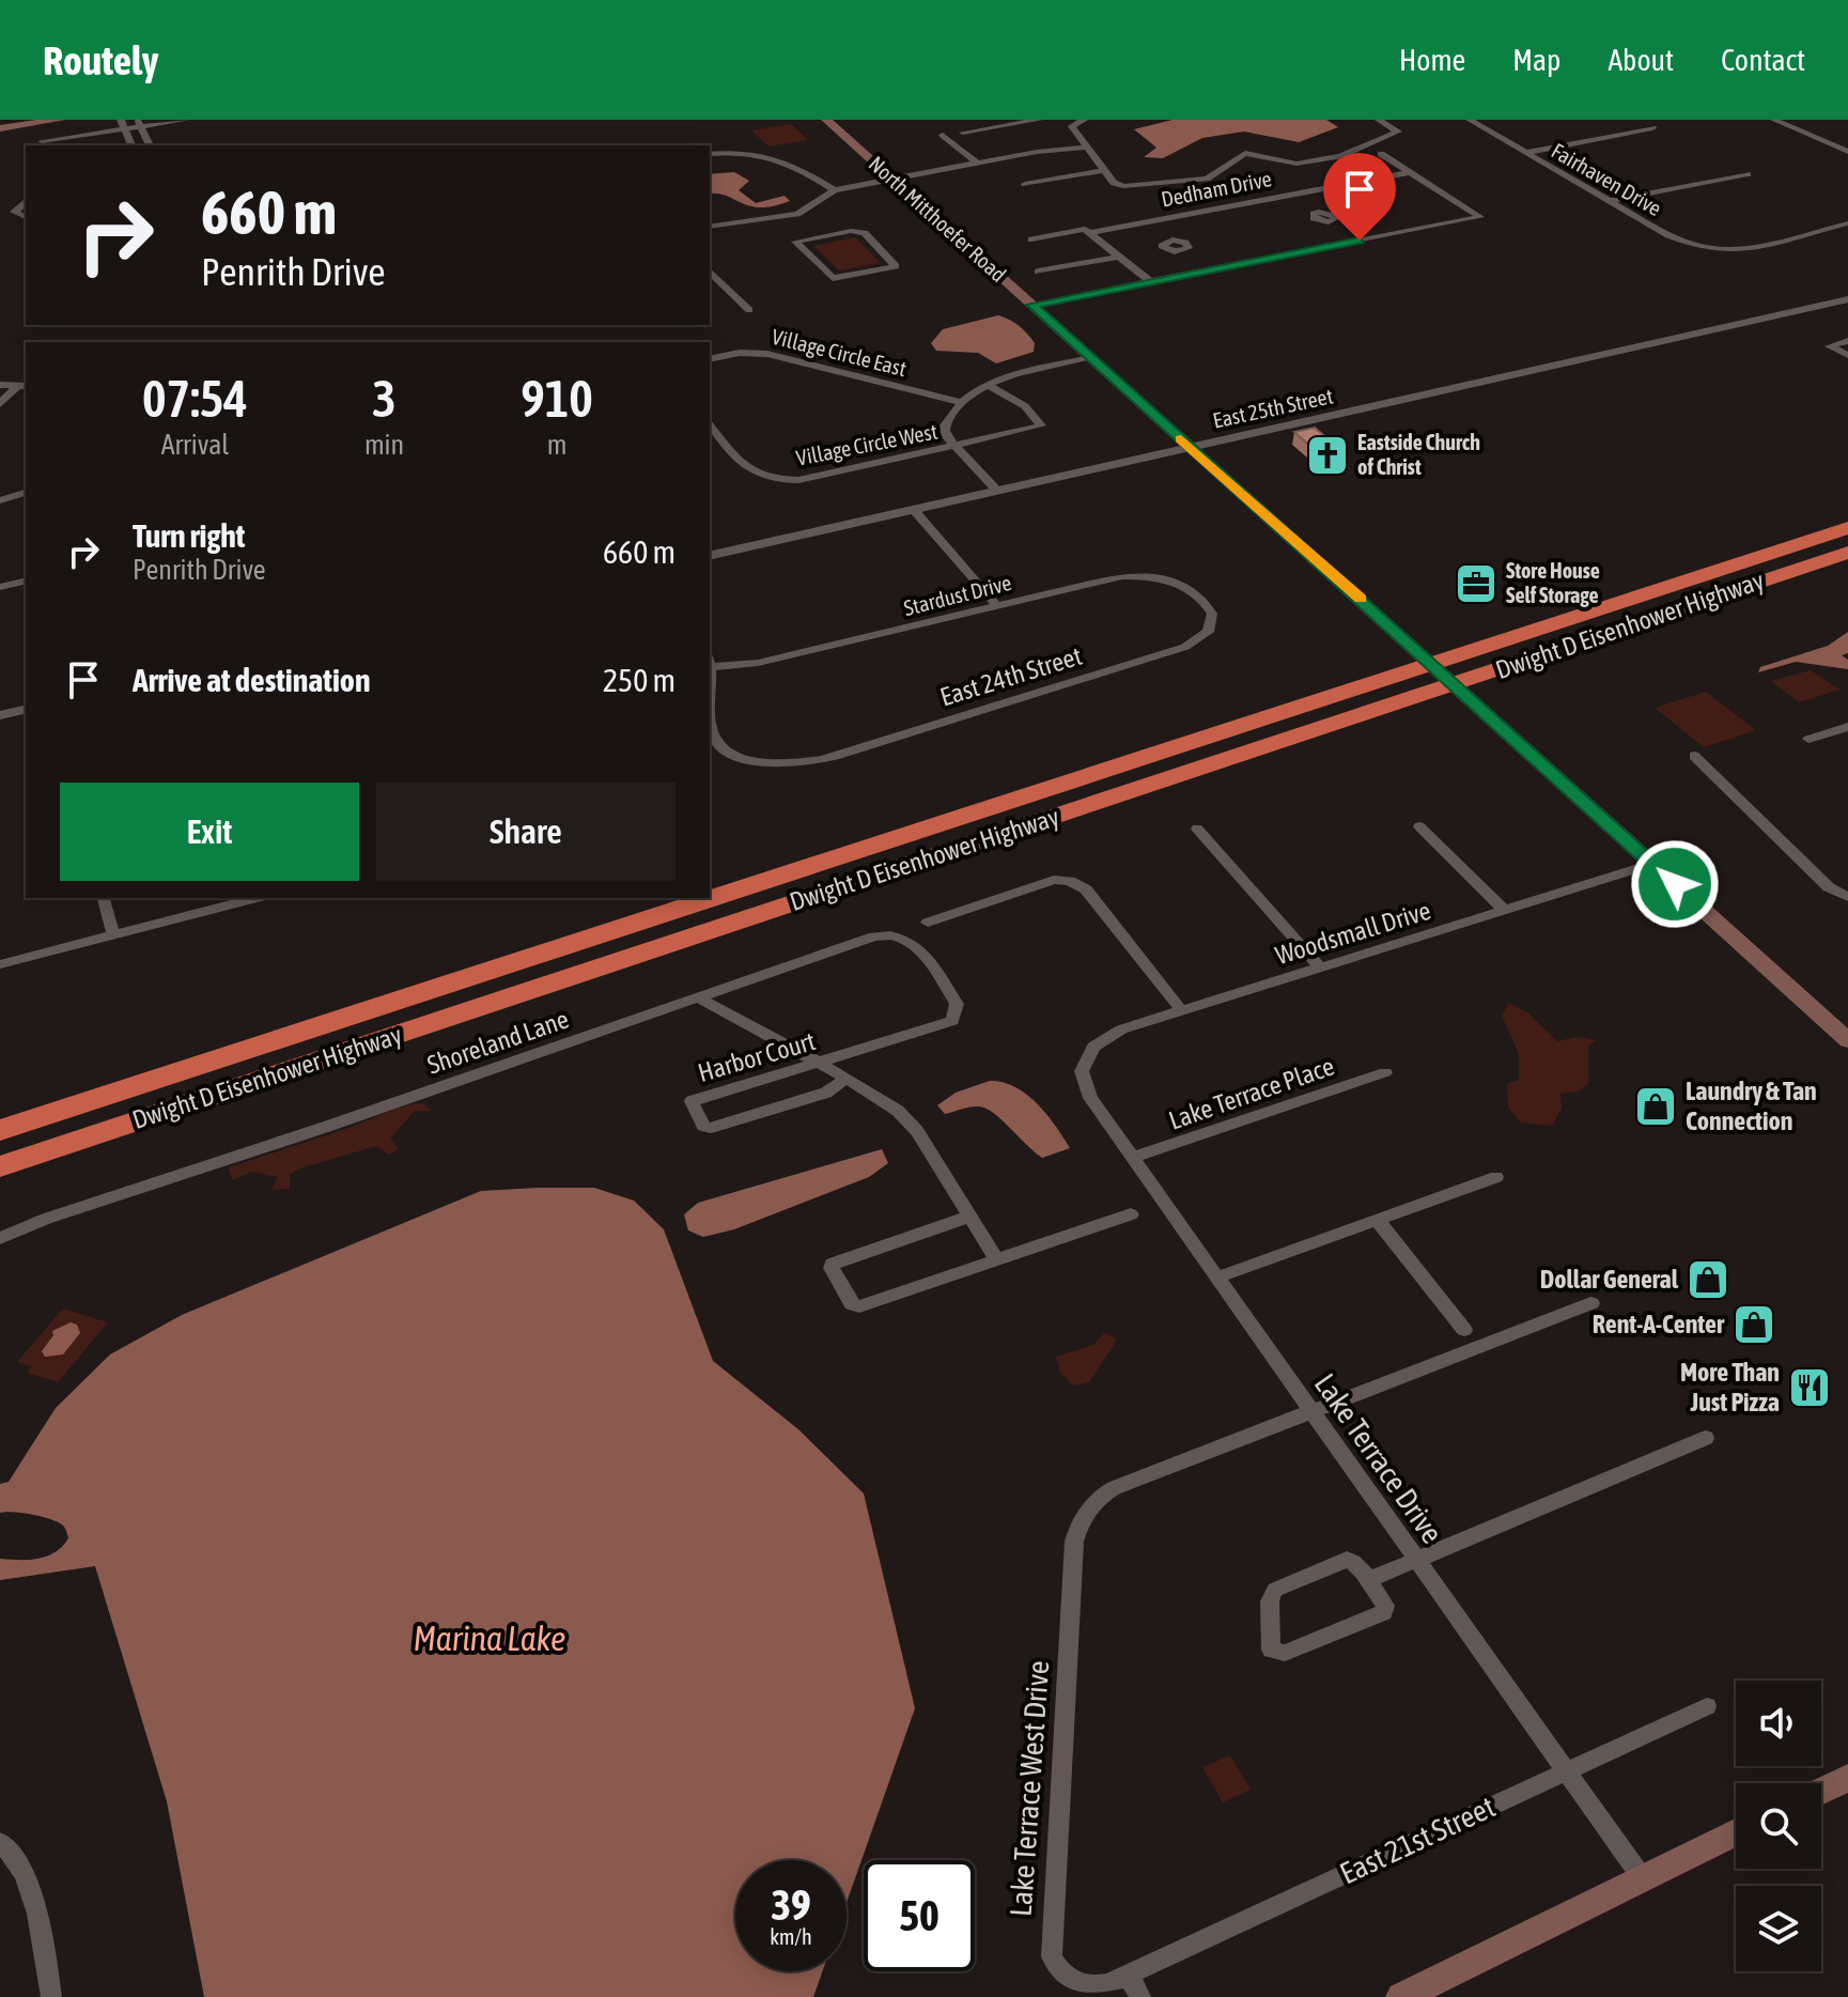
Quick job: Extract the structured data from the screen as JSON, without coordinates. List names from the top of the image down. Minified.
{"streets":{"highway":["Dwight D Eisenhower Highway"],"main road":["North Mitthoefer Road"],"street":["Fairhaven Drive","Dedham Drive","Village Circle East","East 25th Street","Village Circle West","Stardust Drive","East 24th Street","Woodsmall Drive","Shoreland Lane","Harbor Court","Lake Terrace Place","Lake Terrace Drive","Lake Terrace West Drive","East 21st Street"]},"crossings":[["North Mitthoefer Road","East 25th Street"],["North Mitthoefer Road","Woodsmall Drive"],["Stardust Drive","East 24th Street"],["Woodsmall Drive","Lake Terrace Drive"],["Shoreland Lane","Harbor Court"],["Lake Terrace Place","Lake Terrace Drive"],["Lake Terrace Drive","Lake Terrace West Drive"],["Lake Terrace Drive","East 21st Street"],["Lake Terrace West Drive","East 21st Street"]],"water":["Marina Lake"],"places":{"church":["Eastside Church of Christ"],"office":["Store House Self Storage"],"shop":["Laundry & Tan Connection","Dollar General","Rent-A-Center"],"restaurant":["More Than Just Pizza"]},"page":{"header":"Routely","nav":["Home","Map","About","Contact"],"turn":["660 m","Penrith Drive"],"eta":["07:54","Arrival","3","min","910","m"],"list":[{"name":"Turn right","note":"Penrith Drive","value":"660 m"},{"name":"Arrive at destination","value":"250 m"}],"buttons":["Exit","Share"],"speed":"39 km/h","limit":"50"}}
